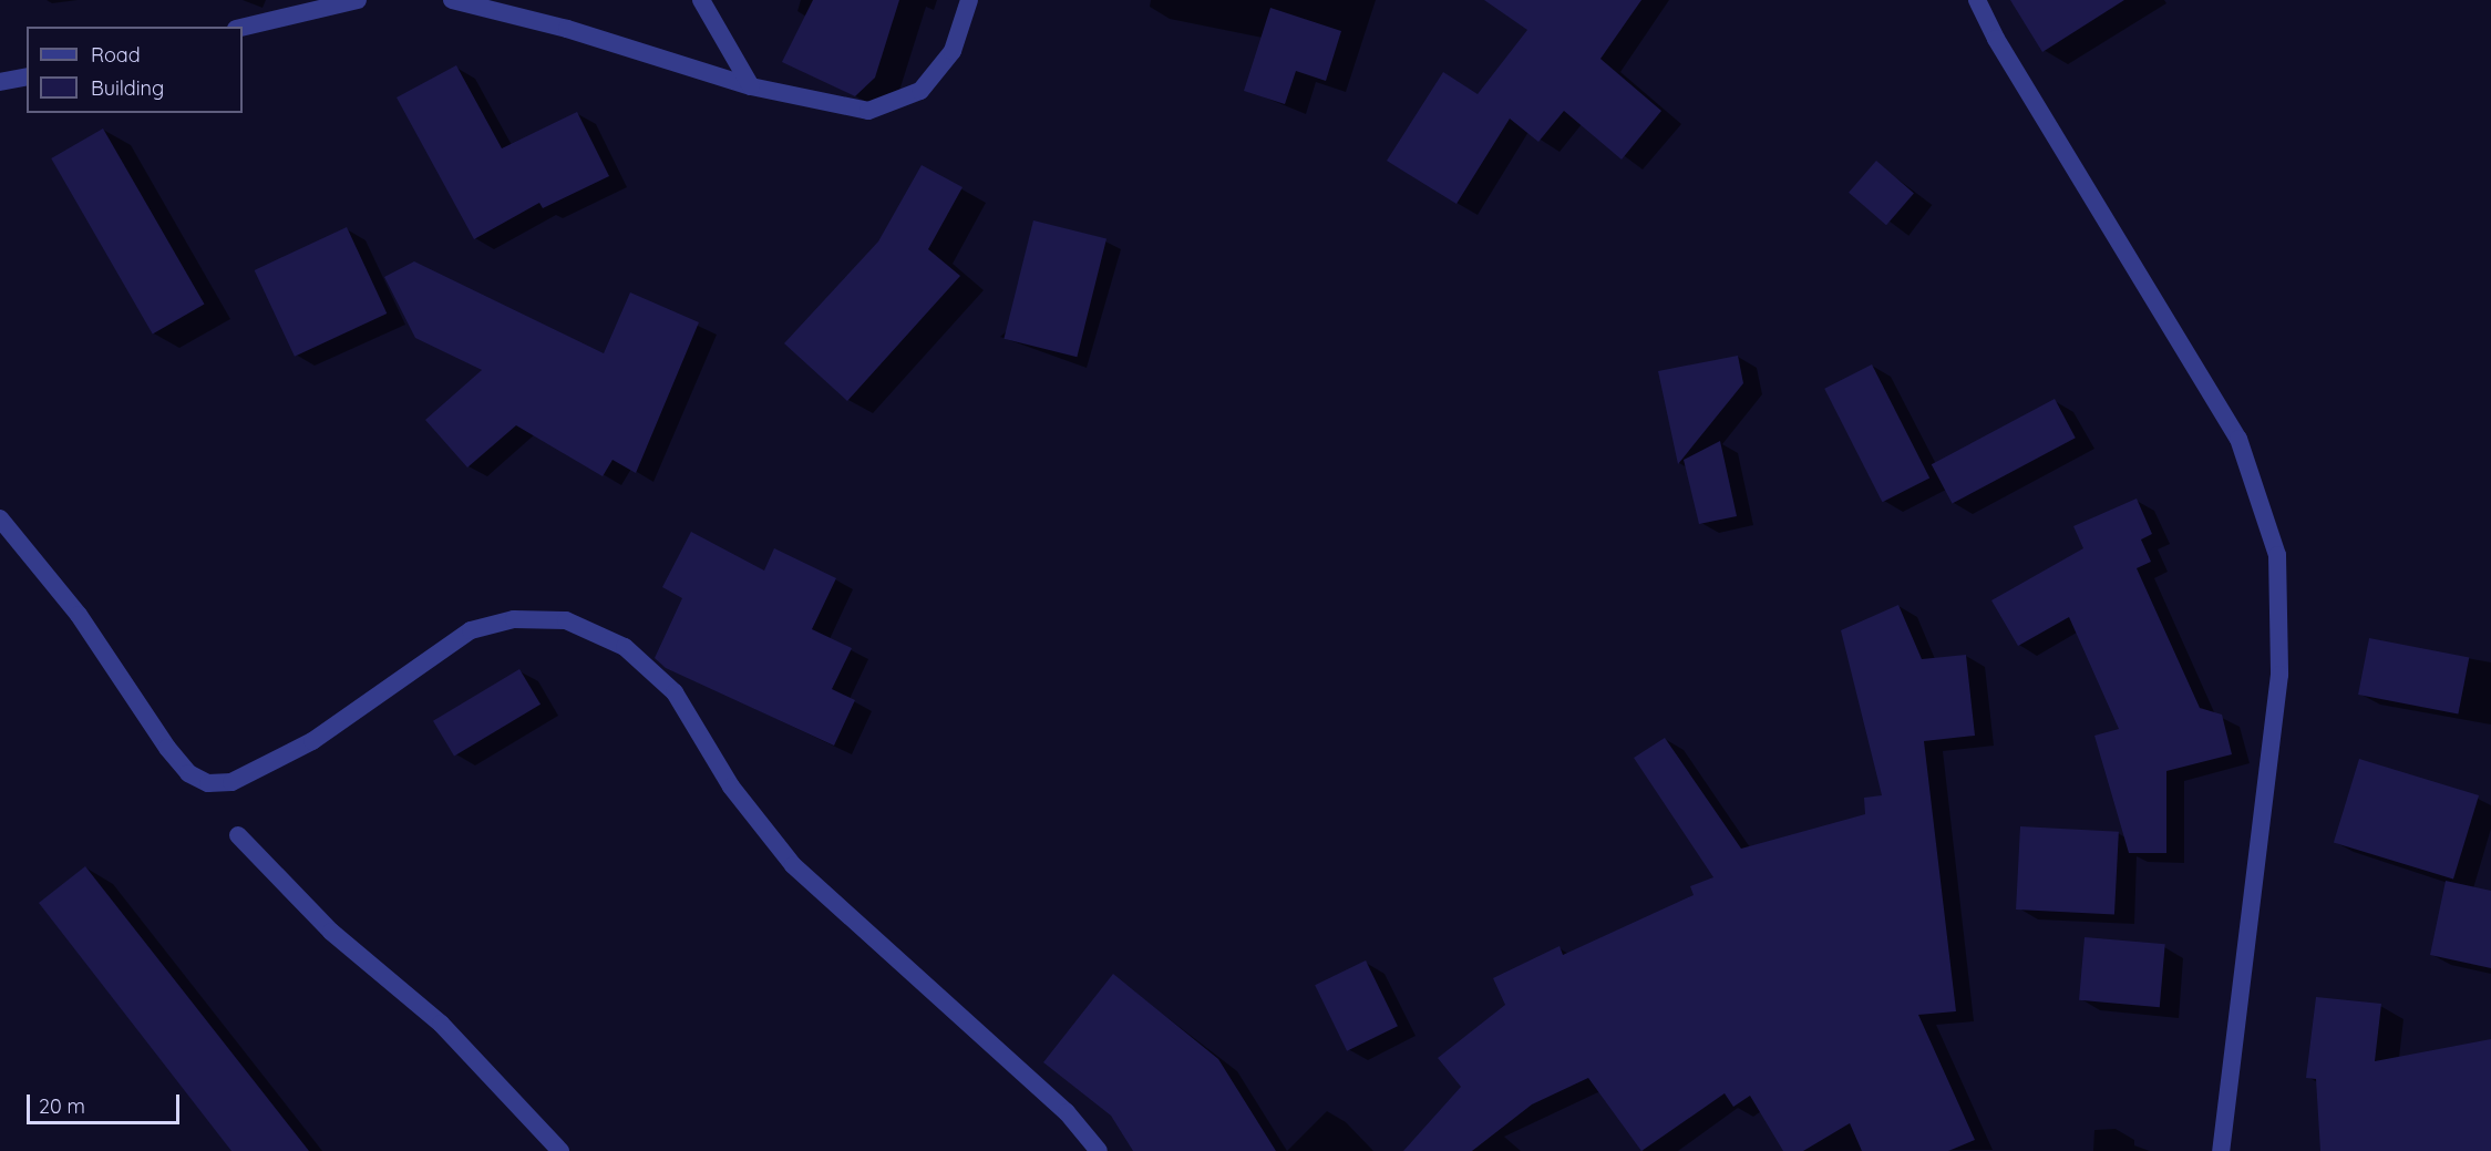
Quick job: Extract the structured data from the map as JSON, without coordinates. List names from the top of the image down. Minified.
{"legend":["Road","Building"],"scale_bar":"20 m"}
